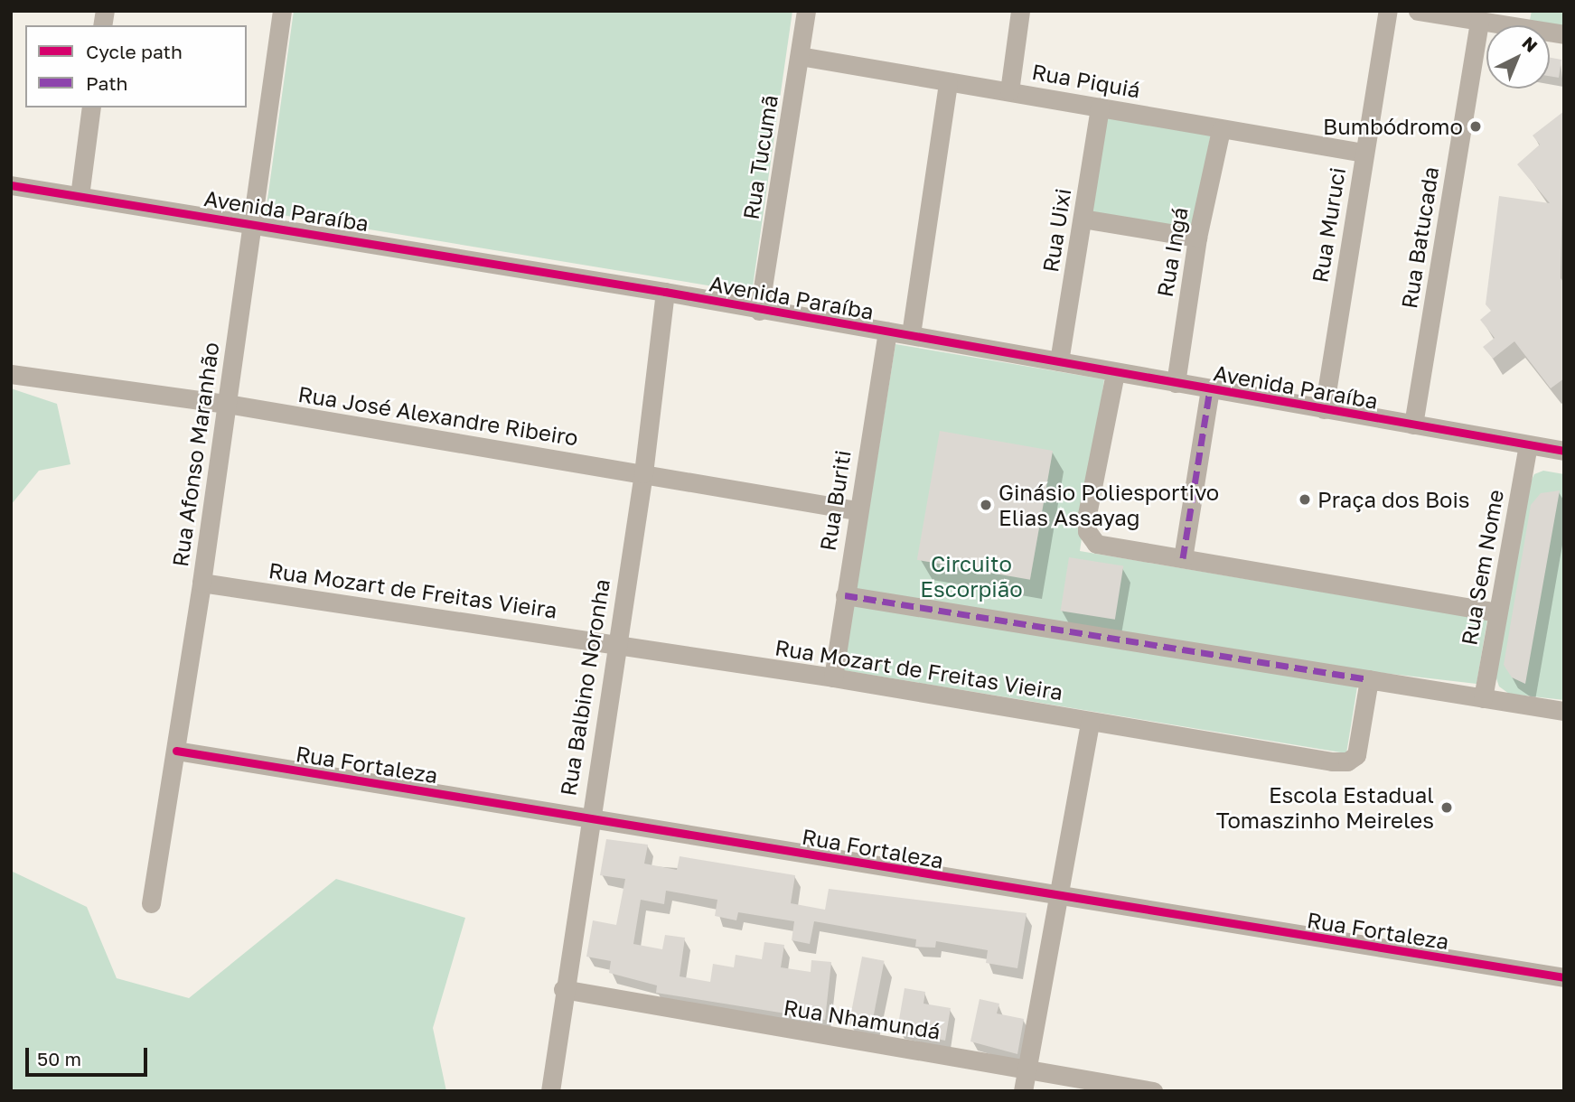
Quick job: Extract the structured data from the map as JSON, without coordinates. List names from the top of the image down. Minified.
{"streets":{"street":["Rua Piquiá","Rua Tucumã","Avenida Paraíba","Rua Muruci","Rua Uixi","Rua Batucada","Rua Ingá","Rua José Alexandre Ribeiro","Rua Afonso Maranhão","Rua Buriti","Rua Sem Nome","Rua Mozart de Freitas Vieira","Rua Balbino Noronha","Rua Fortaleza","Rua Nhamundá"]},"crossings":[["Rua Piquiá","Rua Tucumã"],["Rua Piquiá","Rua Muruci"],["Rua Piquiá","Rua Uixi"],["Rua Piquiá","Rua Ingá"],["Rua Tucumã","Avenida Paraíba"],["Avenida Paraíba","Rua Muruci"],["Avenida Paraíba","Rua Uixi"],["Avenida Paraíba","Rua Batucada"],["Avenida Paraíba","Rua Ingá"],["Avenida Paraíba","Rua Afonso Maranhão"],["Avenida Paraíba","Rua Buriti"],["Avenida Paraíba","Rua Sem Nome"],["Avenida Paraíba","Rua Balbino Noronha"],["Rua José Alexandre Ribeiro","Rua Afonso Maranhão"],["Rua José Alexandre Ribeiro","Rua Buriti"],["Rua José Alexandre Ribeiro","Rua Balbino Noronha"],["Rua Afonso Maranhão","Rua Mozart de Freitas Vieira"],["Rua Afonso Maranhão","Rua Fortaleza"],["Rua Buriti","Rua Mozart de Freitas Vieira"],["Rua Mozart de Freitas Vieira","Rua Balbino Noronha"],["Rua Balbino Noronha","Rua Fortaleza"],["Rua Balbino Noronha","Rua Nhamundá"]],"parks":["Circuito Escorpião"],"places":["Bumbódromo","Praça dos Bois","Ginásio Poliesportivo Elias Assayag","Escola Estadual Tomaszinho Meireles"],"legend":["Cycle path","Path"],"scale_bar":"50 m","north":"top right"}
